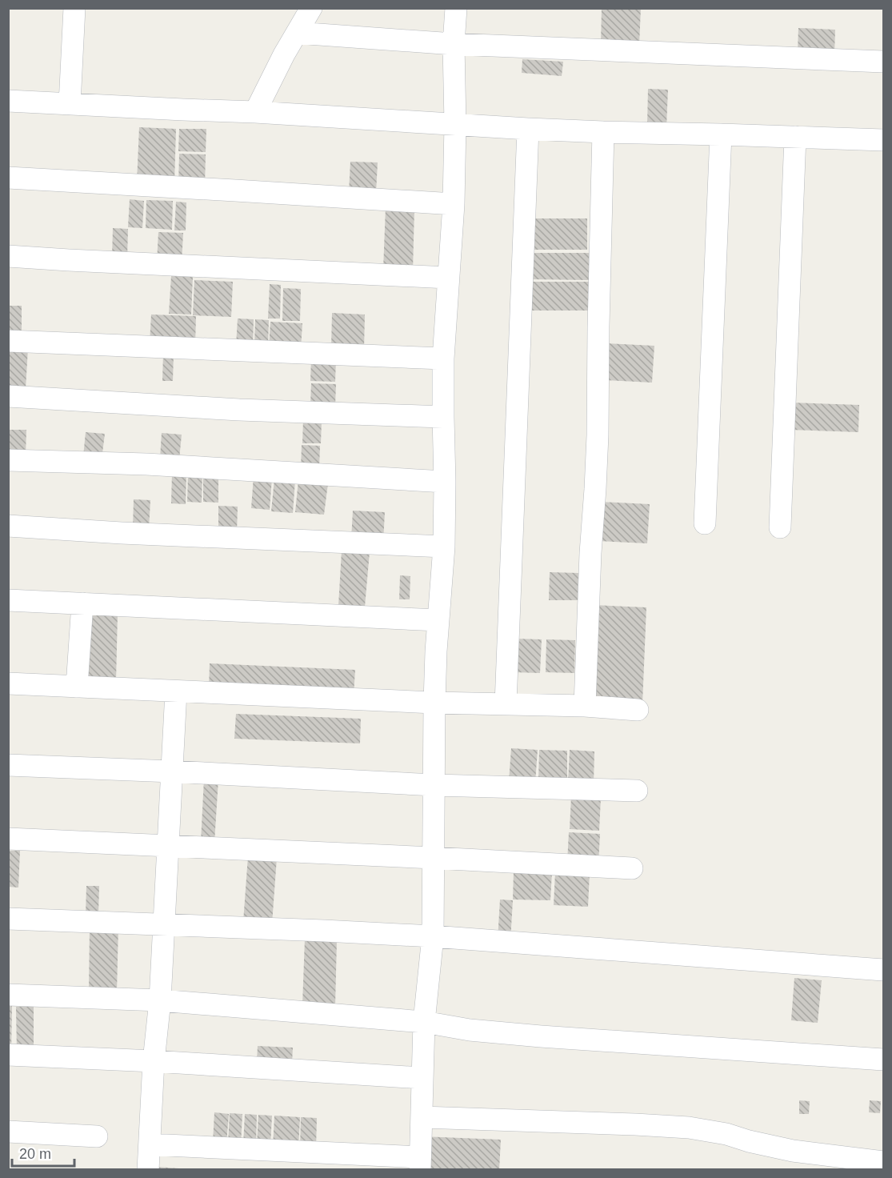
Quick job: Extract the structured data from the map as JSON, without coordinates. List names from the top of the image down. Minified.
{"scale_bar":"20 m"}
